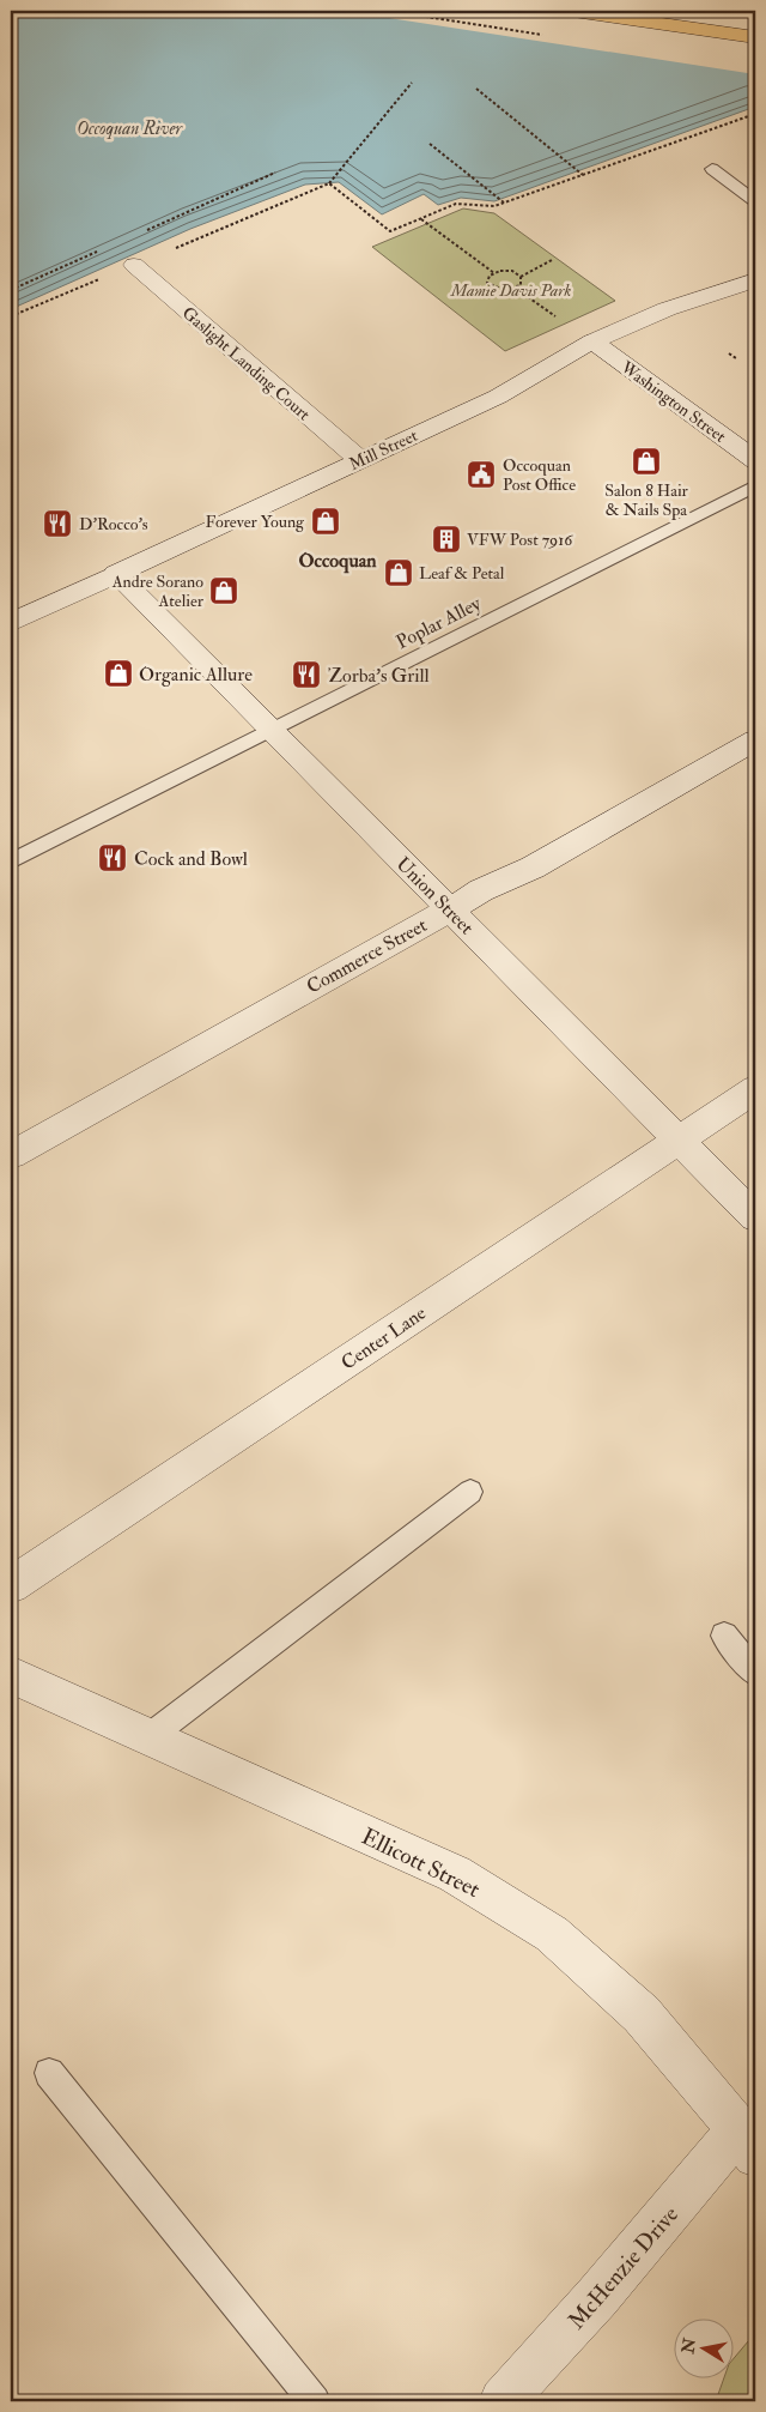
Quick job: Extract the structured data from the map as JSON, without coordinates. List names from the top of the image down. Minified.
{"streets":{"street":["Gaslight Landing Court","Washington Street","Mill Street","Union Street","Commerce Street","Center Lane","Ellicott Street","McHenzie Drive"],"lane":["Poplar Alley"]},"crossings":[["Gaslight Landing Court","Mill Street"],["Washington Street","Mill Street"],["Mill Street","Union Street"],["Poplar Alley","Union Street"],["Union Street","Commerce Street"],["Union Street","Center Lane"],["Ellicott Street","McHenzie Drive"]],"districts":["Occoquan"],"water":["Occoquan River"],"parks":["Mamie Davis Park"],"places":{"shop":["Salon 8 Hair & Nails Spa","Forever Young","Leaf & Petal","Andre Sorano Atelier","Organic Allure"],"public building":["Occoquan Post Office"],"restaurant":["D'Rocco's","Zorba's Grill","Cock and Bowl"],"building":["VFW Post 7916"]},"north":"left"}
